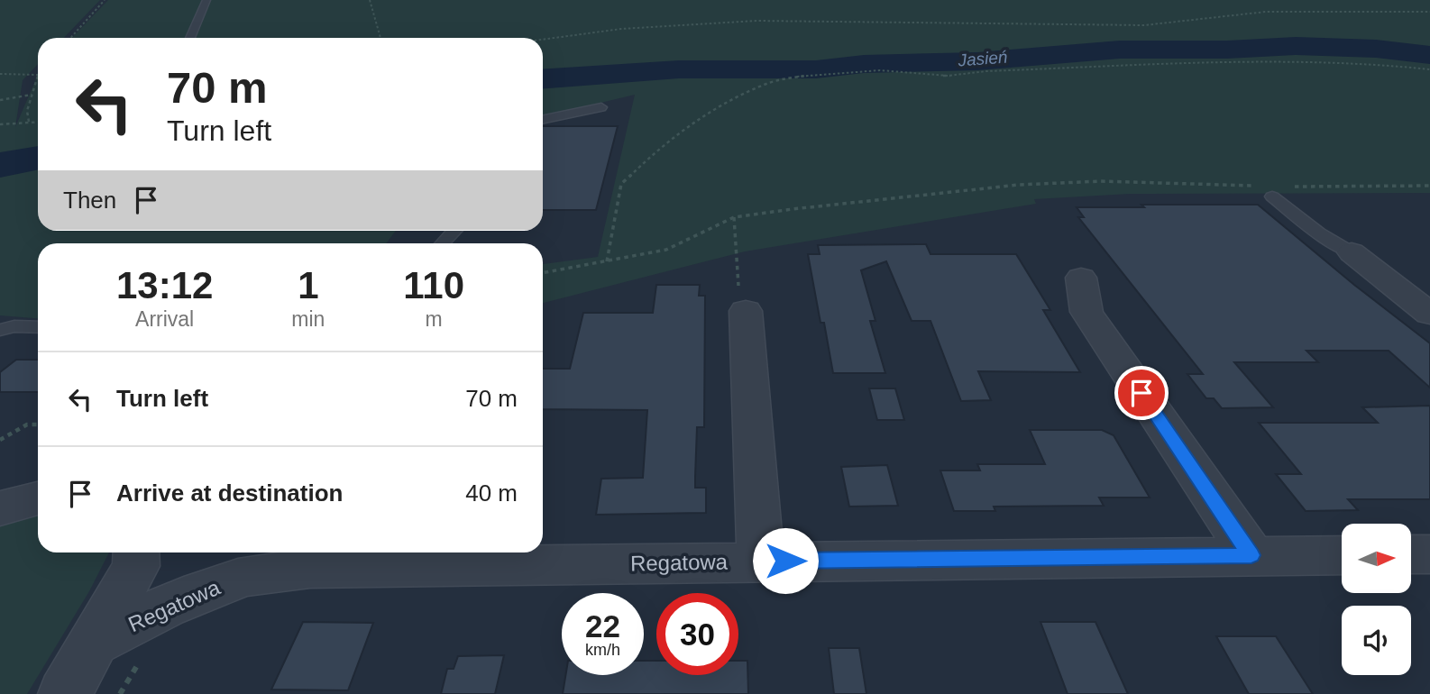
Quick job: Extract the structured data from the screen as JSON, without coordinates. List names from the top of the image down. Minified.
{"streets":{"street":["Regatowa"]},"water":["Jasień"],"north":"right","page":{"turn":["70 m","Turn left"],"then":"Then","eta":["13:12","Arrival","1","min","110","m"],"list":[{"name":"Turn left","value":"70 m"},{"name":"Arrive at destination","value":"40 m"}],"speed":"22 km/h","limit":"30"}}
